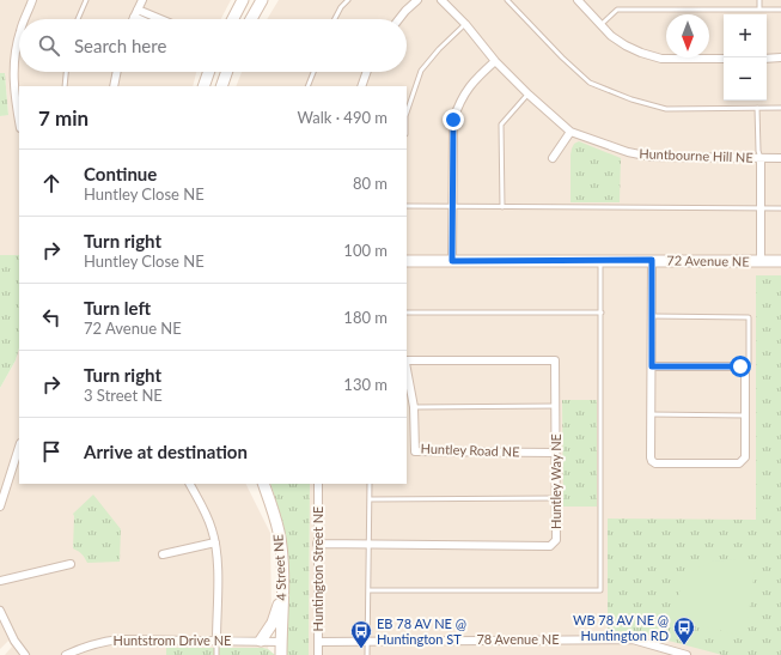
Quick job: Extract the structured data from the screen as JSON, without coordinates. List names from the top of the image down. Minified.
{"streets":{"street":["Huntbourne Hill NE","72 Avenue NE","Huntley Road NE","Huntley Way NE","4 Street NE","Huntington Street NE","78 Avenue NE","Huntstrom Drive NE"]},"crossings":[["Huntley Road NE","Huntley Way NE"],["Huntley Way NE","Huntington Street NE"],["4 Street NE","Huntstrom Drive NE"],["Huntington Street NE","78 Avenue NE"]],"places":{"bus stop":["WB 78 AV NE @ Huntington RD","EB 78 AV NE @ Huntington ST"]},"north":"bottom","page":{"map_buttons":["+","−"],"search":"Search here","heading":["7 min","Walk · 490 m"],"list":[["Continue","Huntley Close NE","80 m"],["Turn right","Huntley Close NE","100 m"],["Turn left","72 Avenue NE","180 m"],["Turn right","3 Street NE","130 m"],"Arrive at destination"]}}
